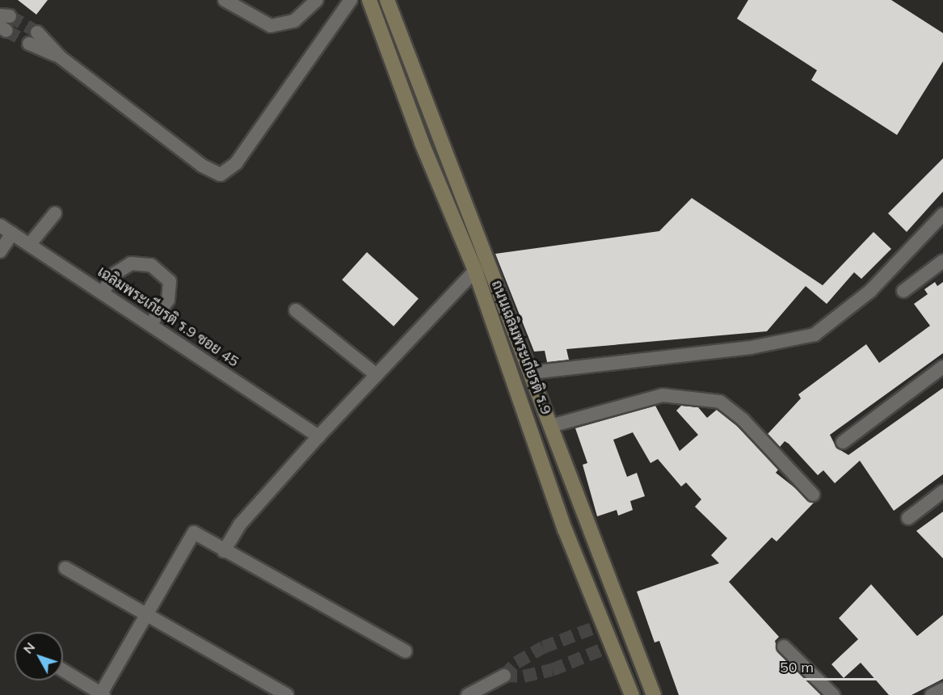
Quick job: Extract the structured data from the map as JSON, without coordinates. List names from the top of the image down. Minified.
{"streets":{"main road":["ถนนเฉลิมพระเกียรติ ร.9"],"street":["เฉลิมพระเกียรติ ร.9 ซอย 45"]},"scale_bar":"50 m","north":"top left"}
